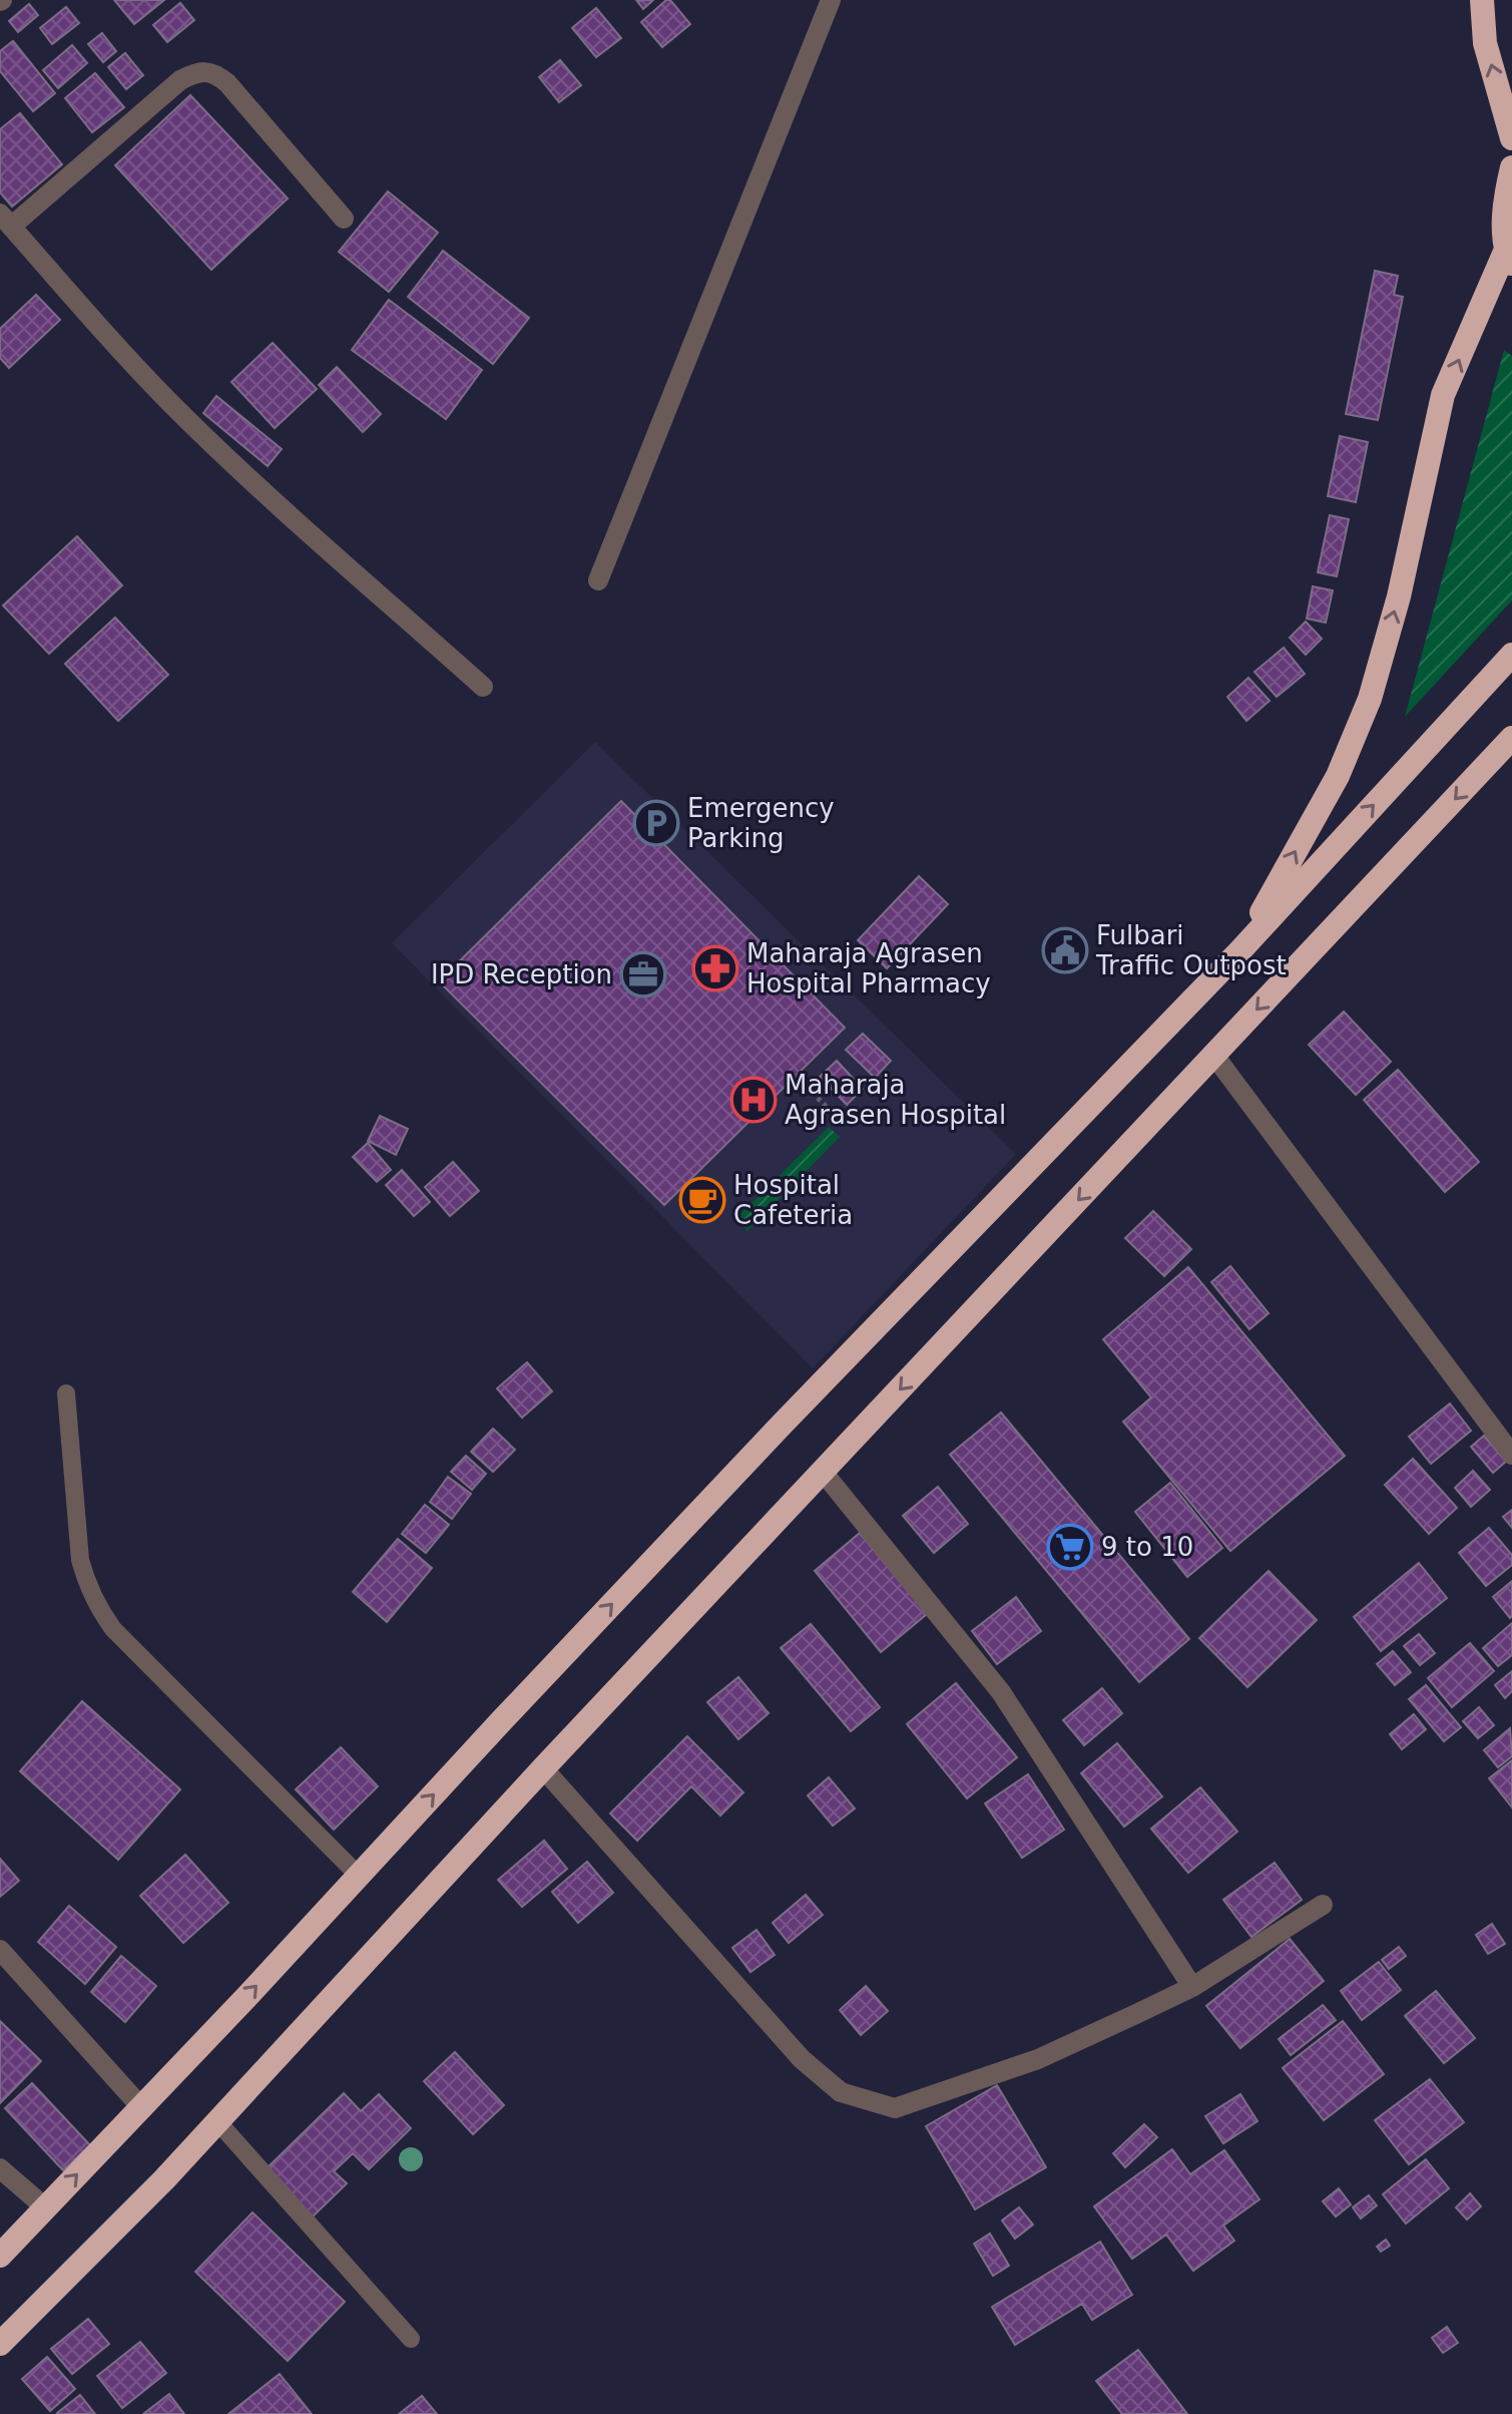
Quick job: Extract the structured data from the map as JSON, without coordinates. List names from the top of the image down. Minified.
{"places":{"parking":["Emergency Parking"],"public building":["Fulbari Traffic Outpost"],"pharmacy":["Maharaja Agrasen Hospital Pharmacy"],"office":["IPD Reception"],"hospital":["Maharaja Agrasen Hospital"],"cafe":["Hospital Cafeteria"],"supermarket":["9 to 10"]}}
